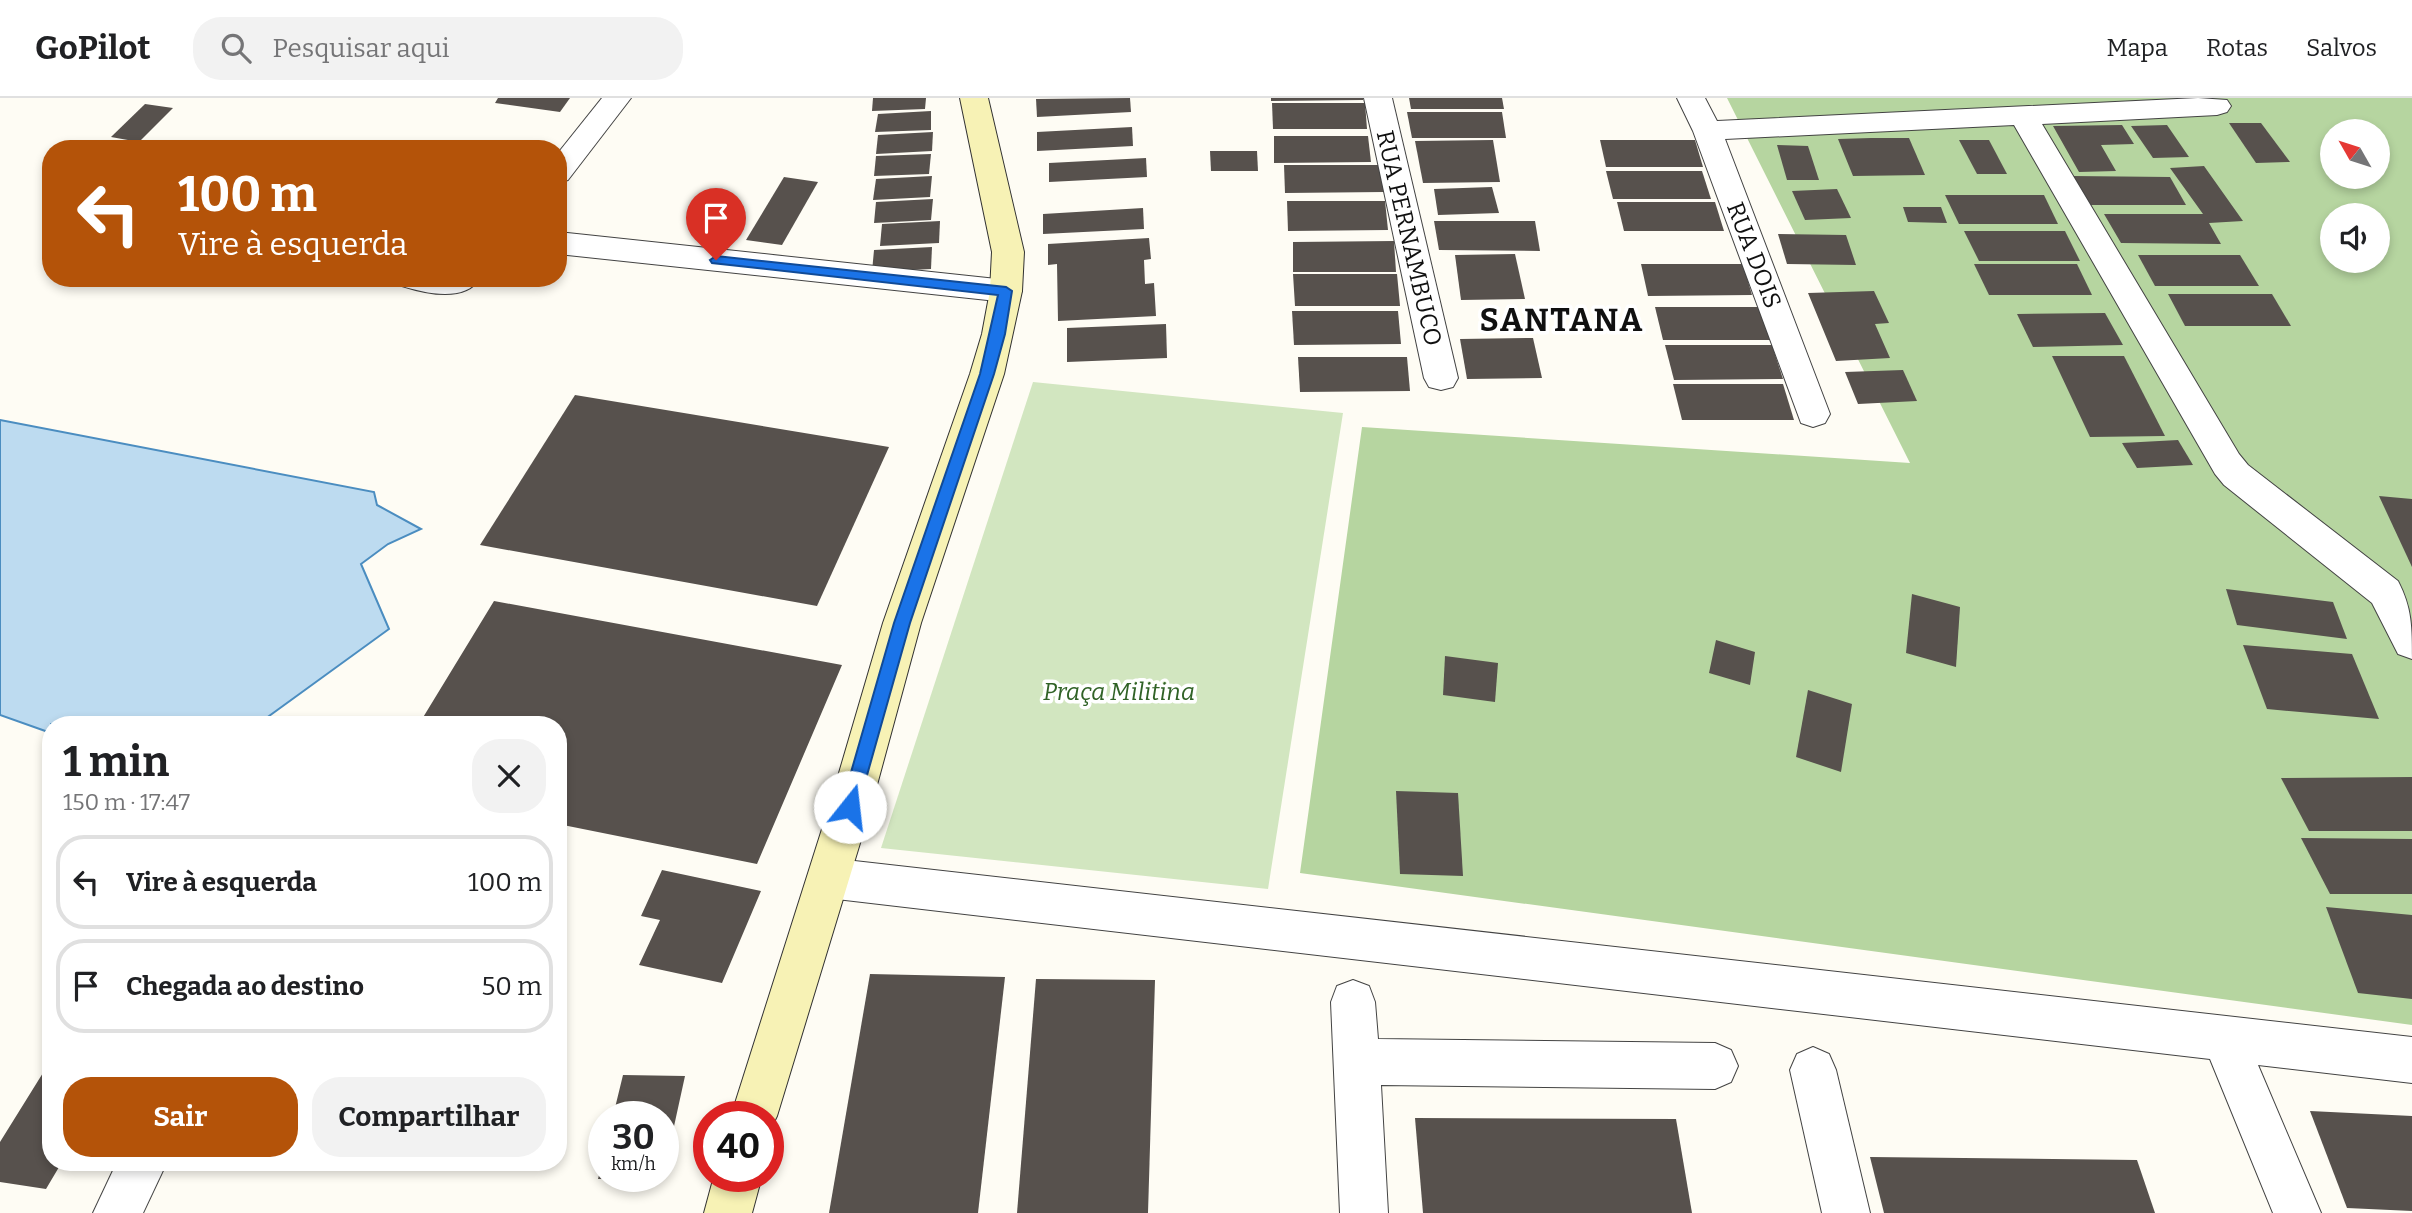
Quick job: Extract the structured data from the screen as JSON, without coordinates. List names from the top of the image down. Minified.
{"streets":{"street":["RUA PERNAMBUCO","RUA DOIS"]},"districts":["SANTANA"],"parks":["Praça Militina"],"north":"top left","page":{"header":"GoPilot","search":"Pesquisar aqui","nav":["Mapa","Rotas","Salvos"],"turn":["100 m","Vire à esquerda"],"heading":["1 min","150 m · 17:47"],"list":[{"name":"Vire à esquerda","value":"100 m"},{"name":"Chegada ao destino","value":"50 m"}],"buttons":["Sair","Compartilhar"],"speed":"30 km/h","limit":"40"}}
